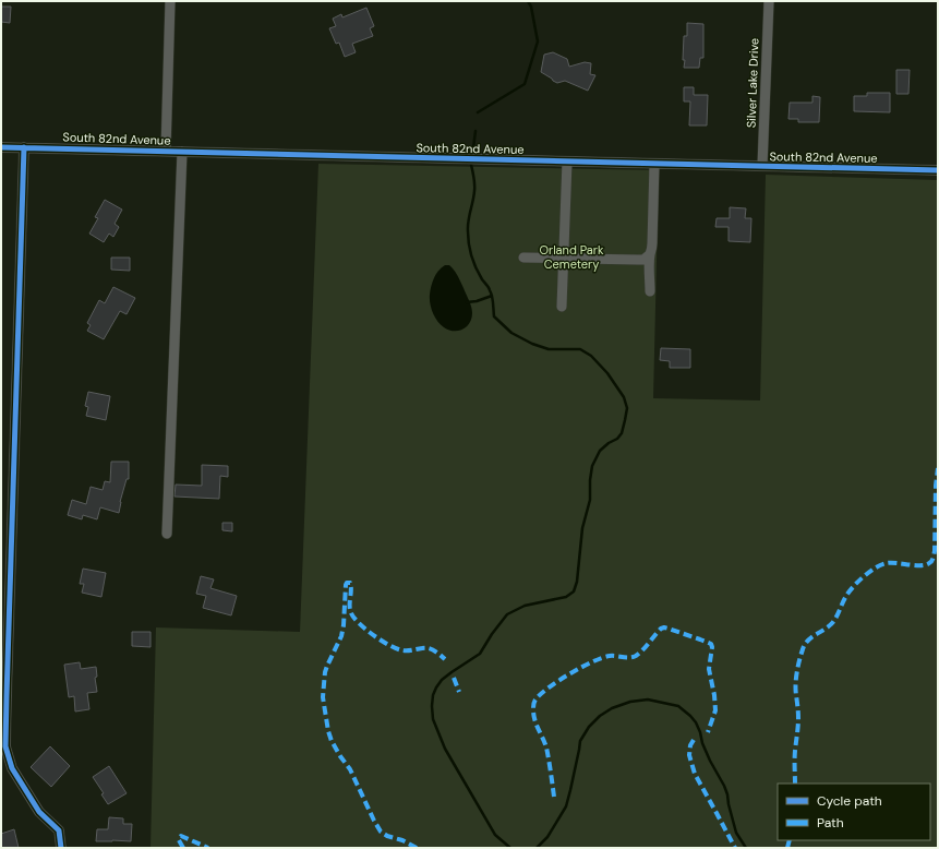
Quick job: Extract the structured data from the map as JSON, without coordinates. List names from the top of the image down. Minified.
{"streets":{"street":["Silver Lake Drive","South 82nd Avenue"]},"crossings":[["Silver Lake Drive","South 82nd Avenue"]],"parks":["Orland Park Cemetery"],"legend":["Cycle path","Path"]}
